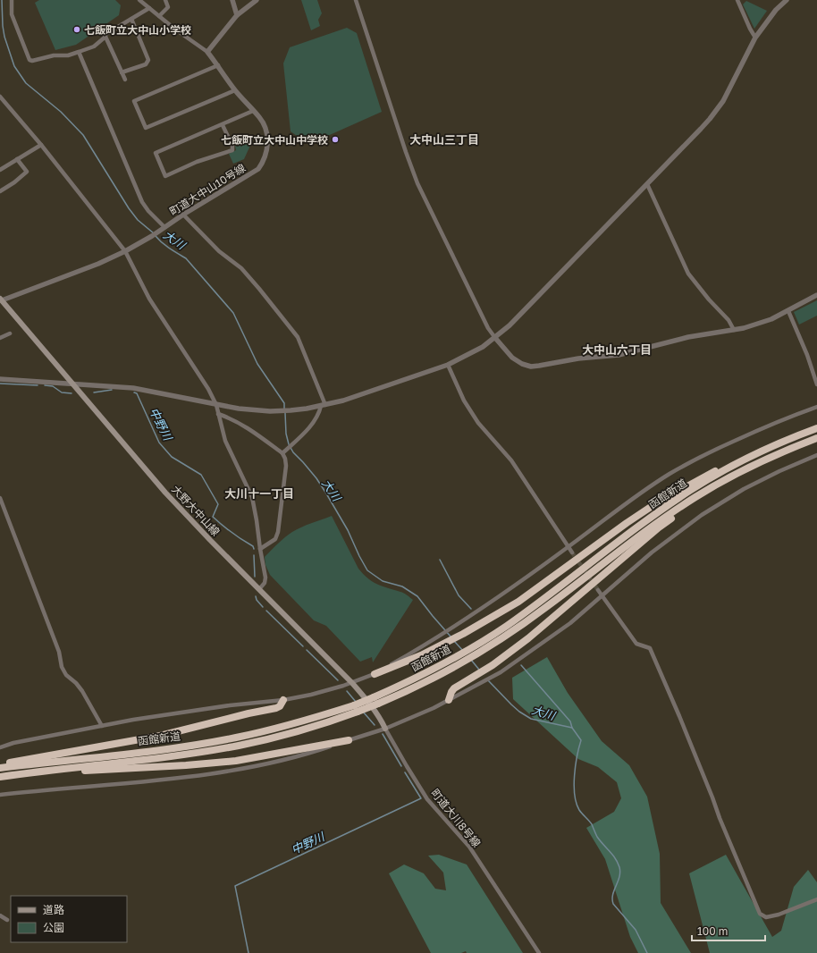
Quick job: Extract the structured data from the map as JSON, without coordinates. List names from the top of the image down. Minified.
{"streets":{"highway":["函館新道"],"main road":["大野大中山線"],"street":["町道大中山10号線","町道大川8号線"]},"crossings":[["町道大中山10号線","大野大中山線"],["大野大中山線","町道大川8号線"]],"districts":["大中山三丁目","大中山六丁目","大川十一丁目"],"water":["大川","中野川"],"places":["七飯町立大中山小学校","七飯町立大中山中学校"],"legend":["道路","公園"],"scale_bar":"100 m"}
